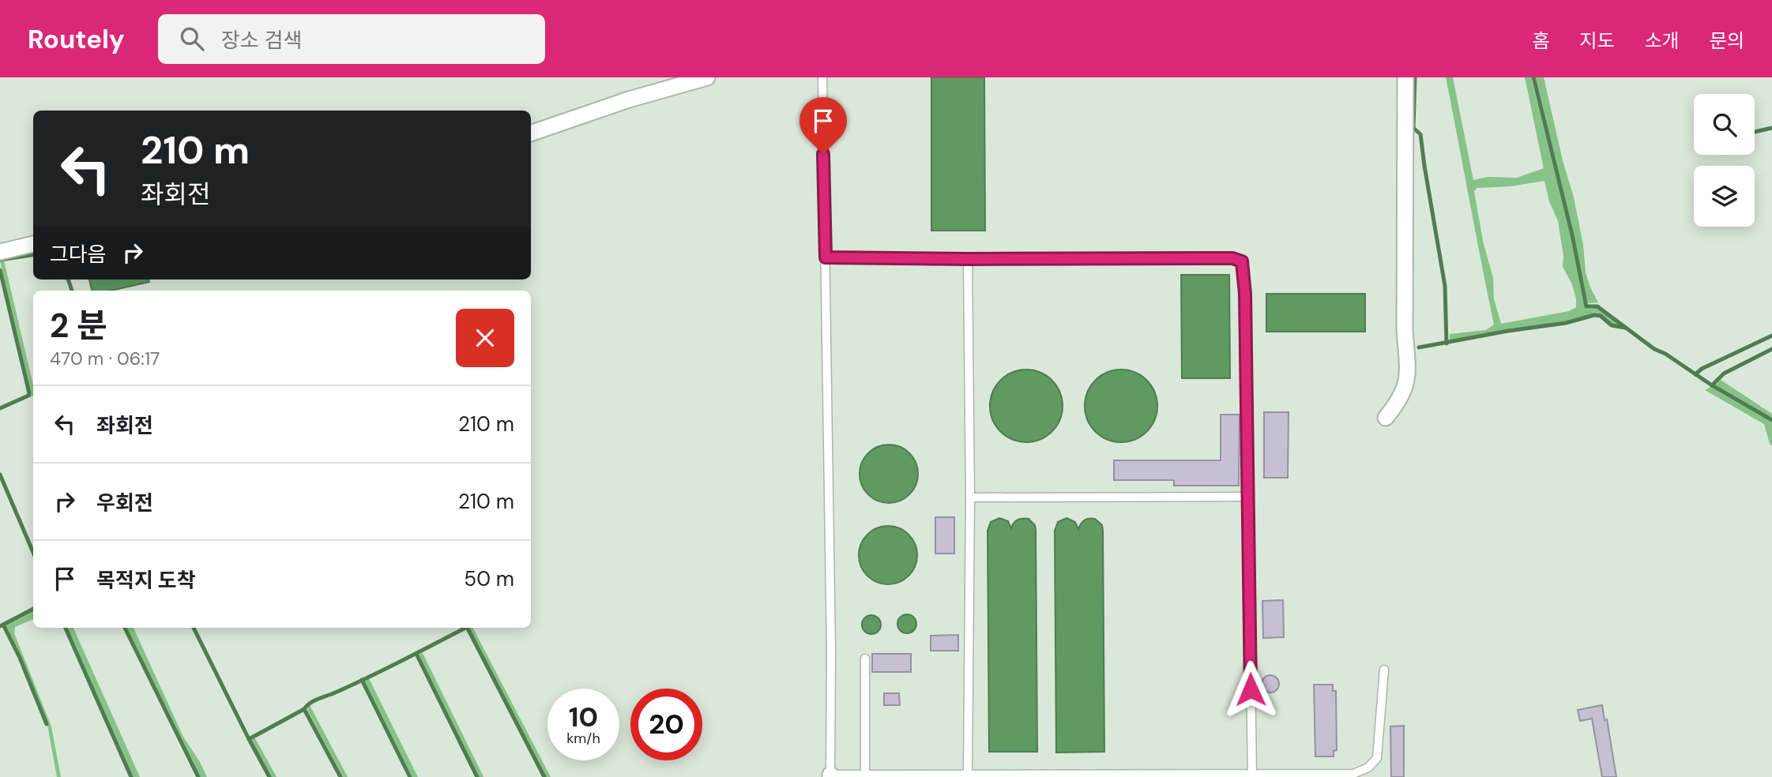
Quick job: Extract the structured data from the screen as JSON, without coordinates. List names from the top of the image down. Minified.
{"page":{"header":"Routely","search":"장소 검색","nav":["홈","지도","소개","문의"],"turn":["210 m","좌회전"],"then":"그다음","heading":["2 분","470 m · 06:17"],"list":[{"name":"좌회전","value":"210 m"},{"name":"우회전","value":"210 m"},{"name":"목적지 도착","value":"50 m"}],"speed":"10 km/h","limit":"20"}}
